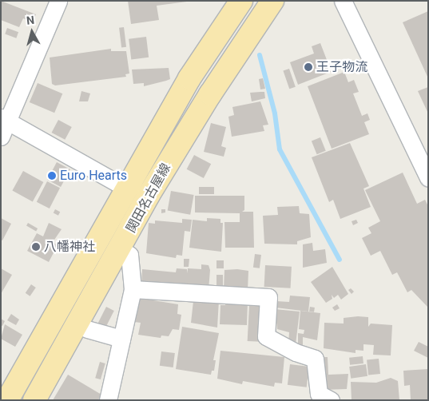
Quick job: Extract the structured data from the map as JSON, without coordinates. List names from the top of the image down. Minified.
{"streets":{"main road":["関田名古屋線"]},"places":["王子物流","Euro Hearts","八幡神社"],"north":"top"}
